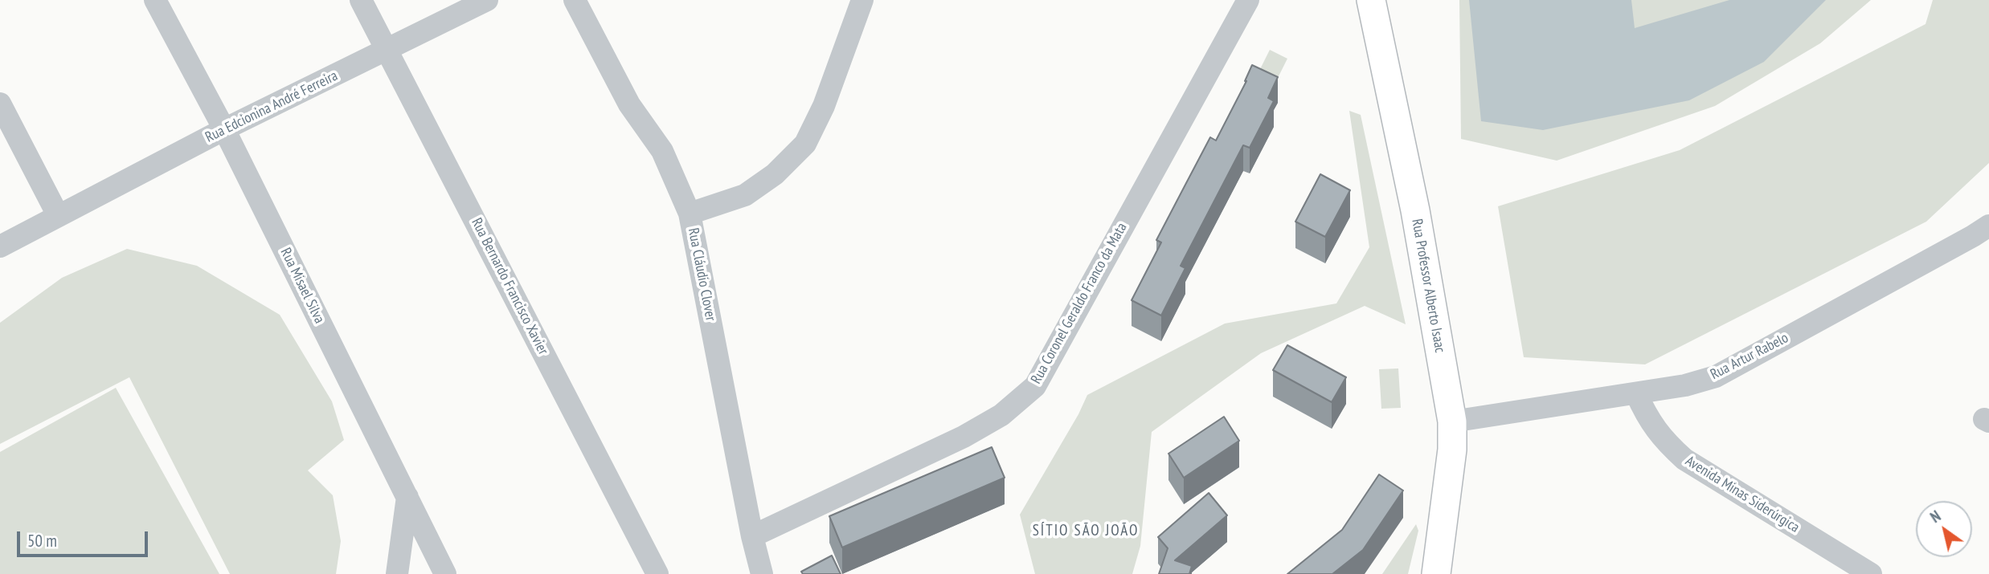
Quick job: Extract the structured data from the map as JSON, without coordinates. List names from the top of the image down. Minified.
{"streets":{"main road":["Rua Professor Alberto Isaac"],"street":["Rua Edcionina André Ferreira","Rua Cláudio Clover","Rua Misael Silva","Rua Bernardo Francisco Xavier","Rua Coronel Geraldo Franco da Mata","Rua Artur Rabelo","Avenida Minas Siderúrgica"]},"crossings":[["Rua Edcionina André Ferreira","Rua Misael Silva"],["Rua Edcionina André Ferreira","Rua Bernardo Francisco Xavier"],["Rua Cláudio Clover","Rua Coronel Geraldo Franco da Mata"],["Rua Professor Alberto Isaac","Rua Artur Rabelo"],["Rua Artur Rabelo","Avenida Minas Siderúrgica"]],"districts":["SÍTIO SÃO JOÃO"],"scale_bar":"50 m","north":"top left"}
